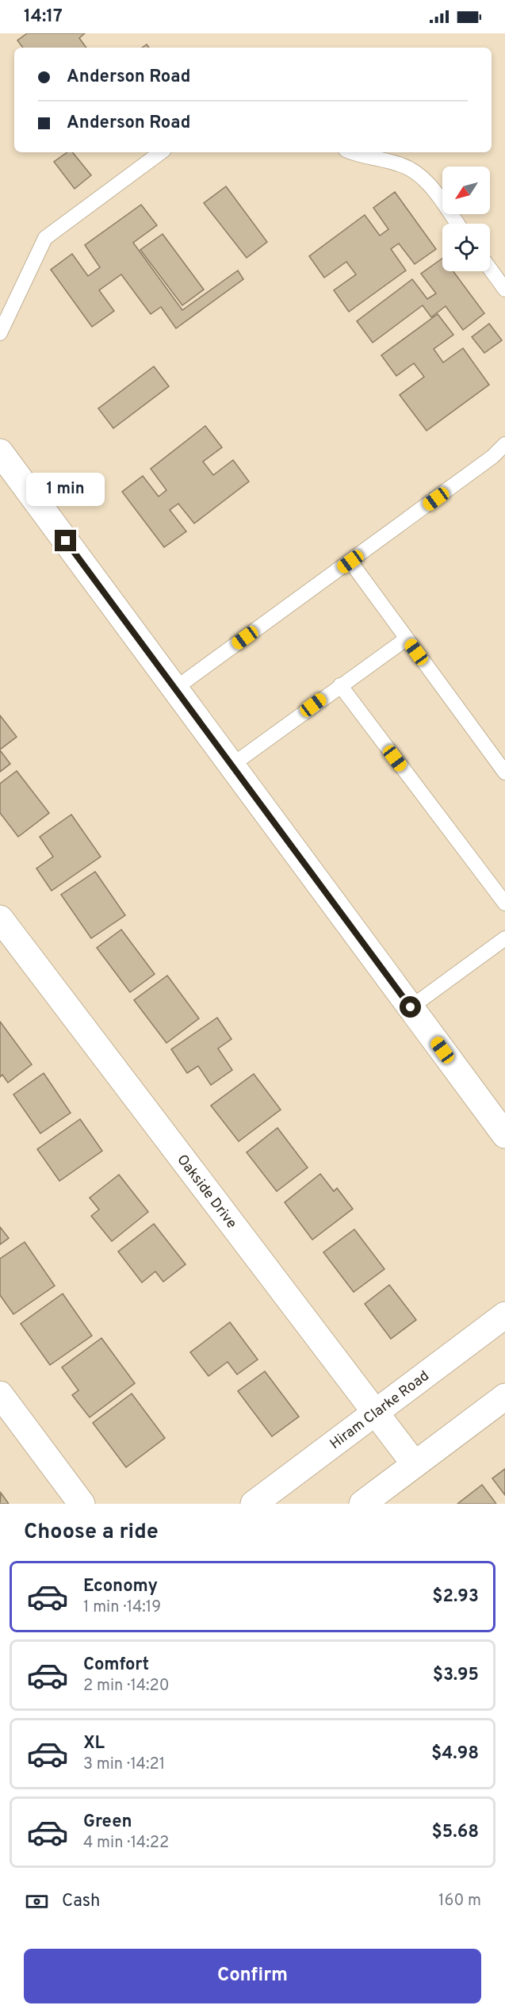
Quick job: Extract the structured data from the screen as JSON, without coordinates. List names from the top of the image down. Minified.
{"streets":{"street":["Oakside Drive","Hiram Clarke Road"]},"crossings":[["Oakside Drive","Hiram Clarke Road"]],"north":"bottom left","page":{"status":"14:17","banner":["Anderson Road","Anderson Road"],"bubble":"1 min","heading":"Choose a ride","list":[{"name":"Economy","note":"1 min · 14:19","value":"$2.93"},{"name":"Comfort","note":"2 min · 14:20","value":"$3.95"},{"name":"XL","note":"3 min · 14:21","value":"$4.98"},{"name":"Green","note":"4 min · 14:22","value":"$5.68"}],"pay":["Cash","160 m"],"buttons":"Confirm"}}
